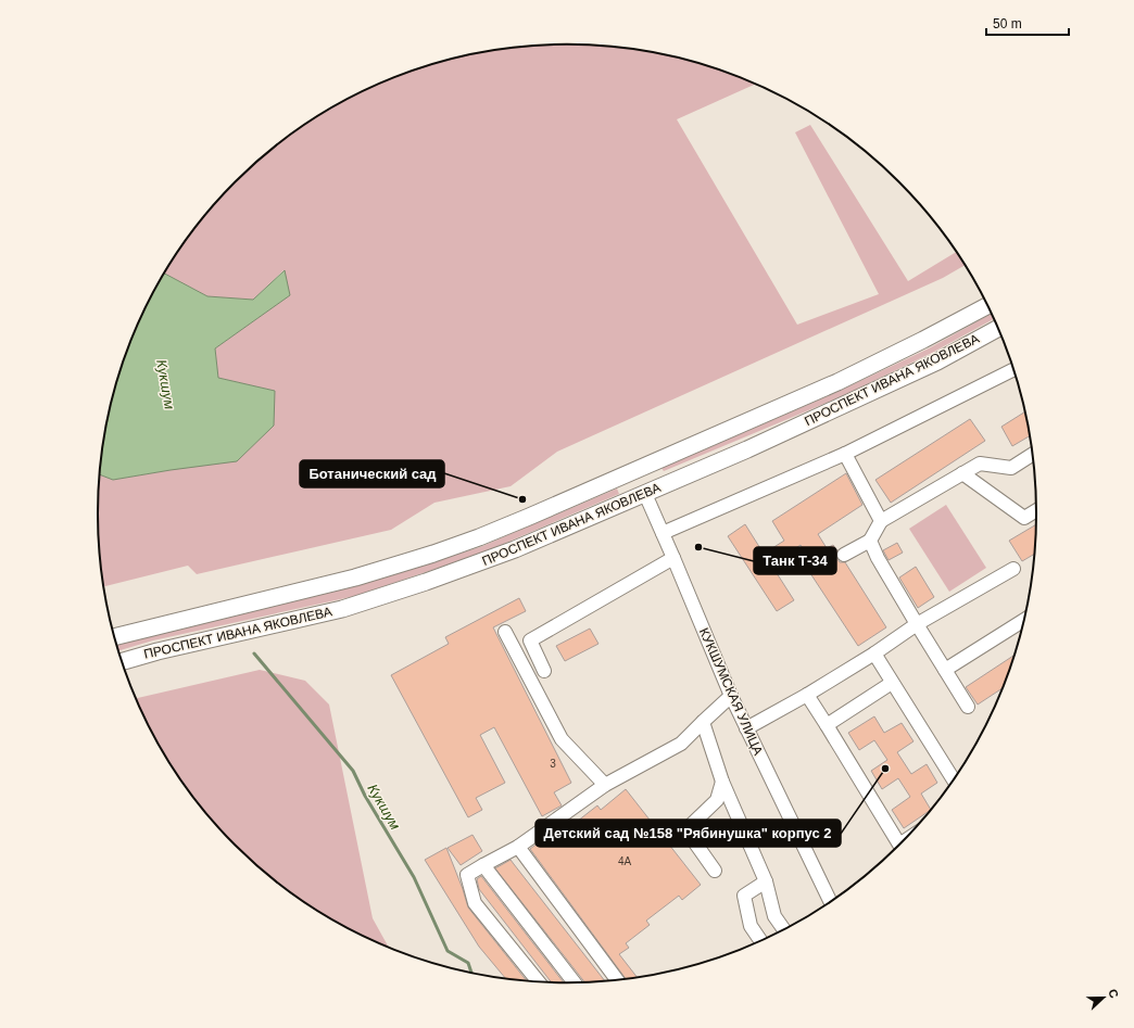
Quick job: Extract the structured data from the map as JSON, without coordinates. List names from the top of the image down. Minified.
{"streets":{"main road":["ПРОСПЕКТ ИВАНА ЯКОВЛЕВА","КУКШУМСКАЯ УЛИЦА"]},"crossings":[["ПРОСПЕКТ ИВАНА ЯКОВЛЕВА","КУКШУМСКАЯ УЛИЦА"]],"water":["Кукшум"],"places":["Ботанический сад","Танк Т-34","Детский сад №158 \"Рябинушка\" корпус 2"],"house_numbers":["3","4А"],"scale_bar":"50 m","north":"right"}
